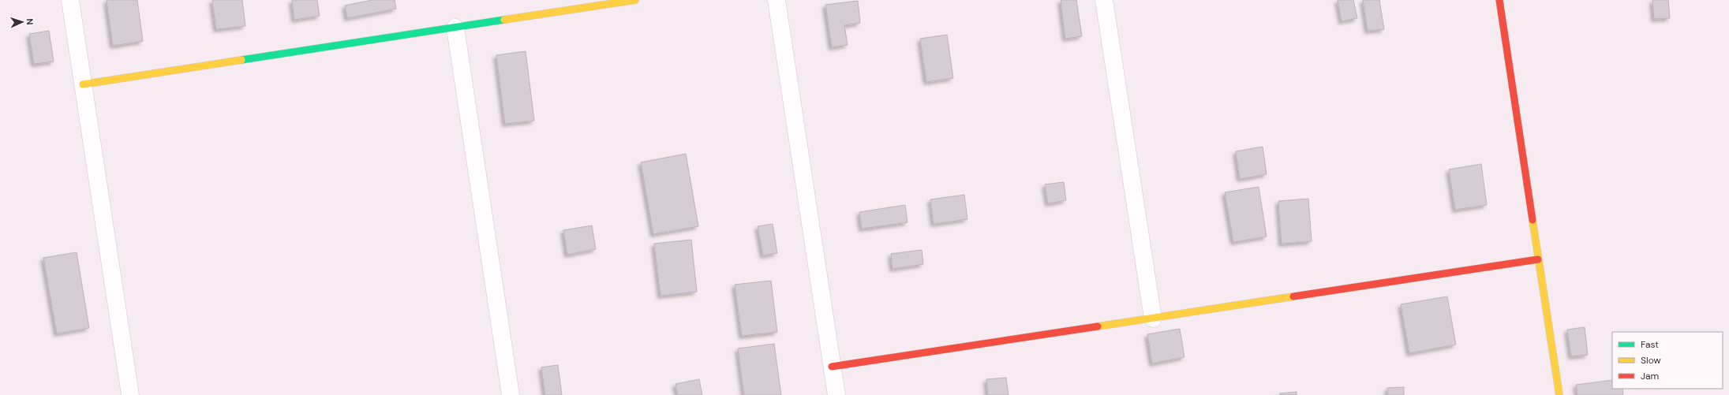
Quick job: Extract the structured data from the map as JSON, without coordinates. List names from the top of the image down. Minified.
{"legend":["Fast","Slow","Jam"],"north":"right"}
